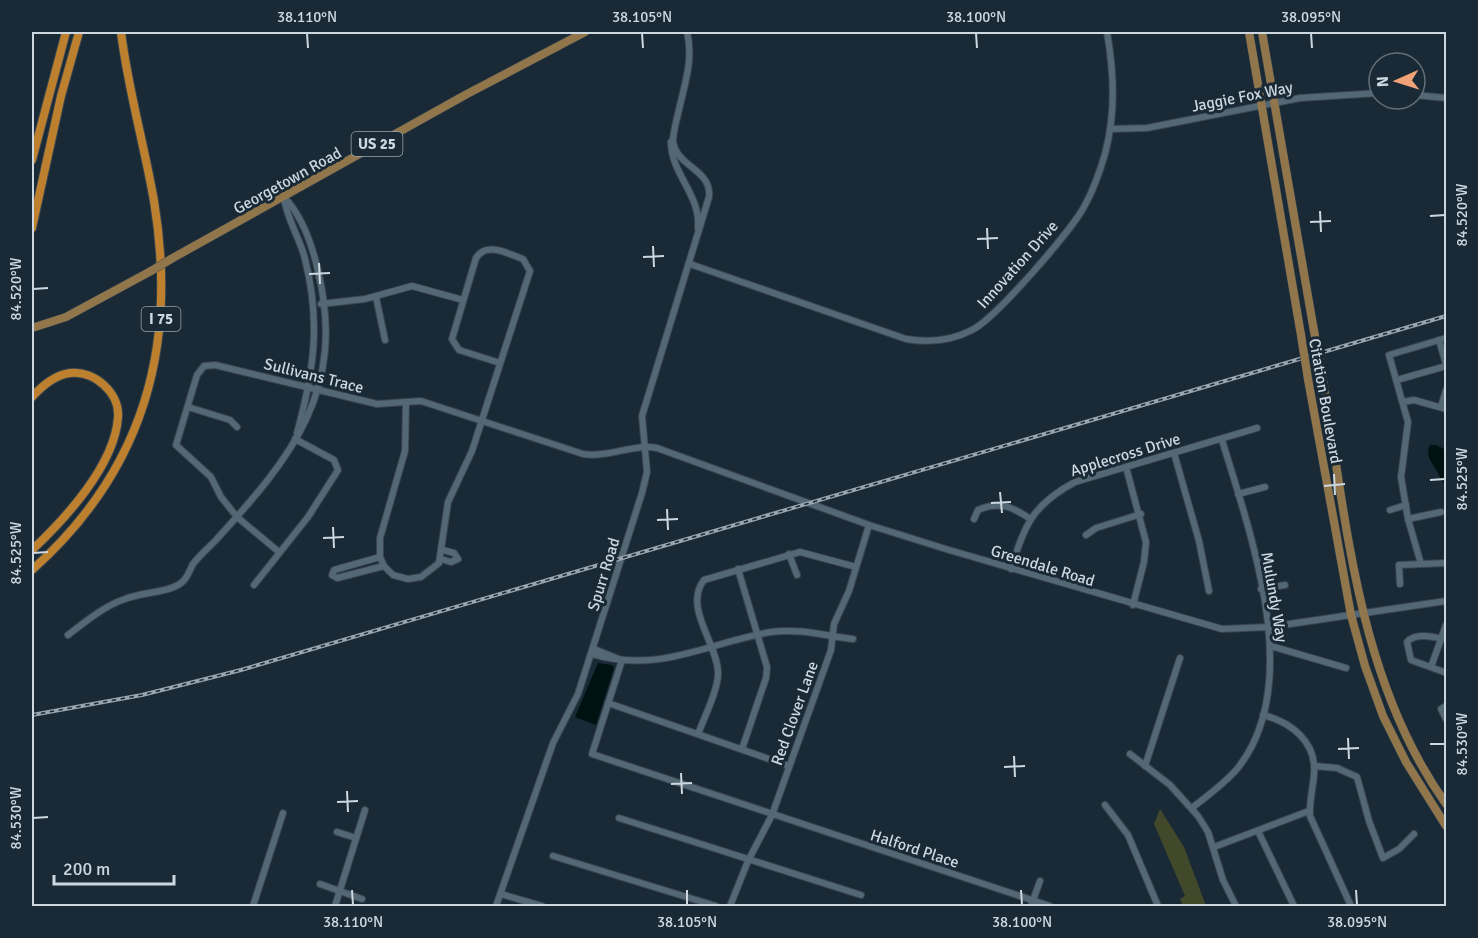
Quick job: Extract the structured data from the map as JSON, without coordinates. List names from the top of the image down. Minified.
{"streets":{"highway":["I 75"],"main road":["US 25","Georgetown Road","Citation Boulevard"],"street":["Jaggie Fox Way","Innovation Drive","Sullivans Trace","Applecross Drive","Greendale Road","Spurr Road","Mulundy Way","Red Clover Lane","Halford Place"]},"crossings":[["Jaggie Fox Way","Innovation Drive"],["Jaggie Fox Way","Citation Boulevard"],["Innovation Drive","Spurr Road"],["Sullivans Trace","Greendale Road"],["Sullivans Trace","Spurr Road"],["Citation Boulevard","Greendale Road"],["Applecross Drive","Greendale Road"],["Applecross Drive","Mulundy Way"],["Greendale Road","Spurr Road"],["Greendale Road","Mulundy Way"],["Greendale Road","Red Clover Lane"],["Red Clover Lane","Halford Place"]],"scale_bar":"200 m","north":"left","coordinates":["38.110°N","38.105°N","38.100°N","38.095°N","84.520°W","84.525°W","84.530°W"]}
